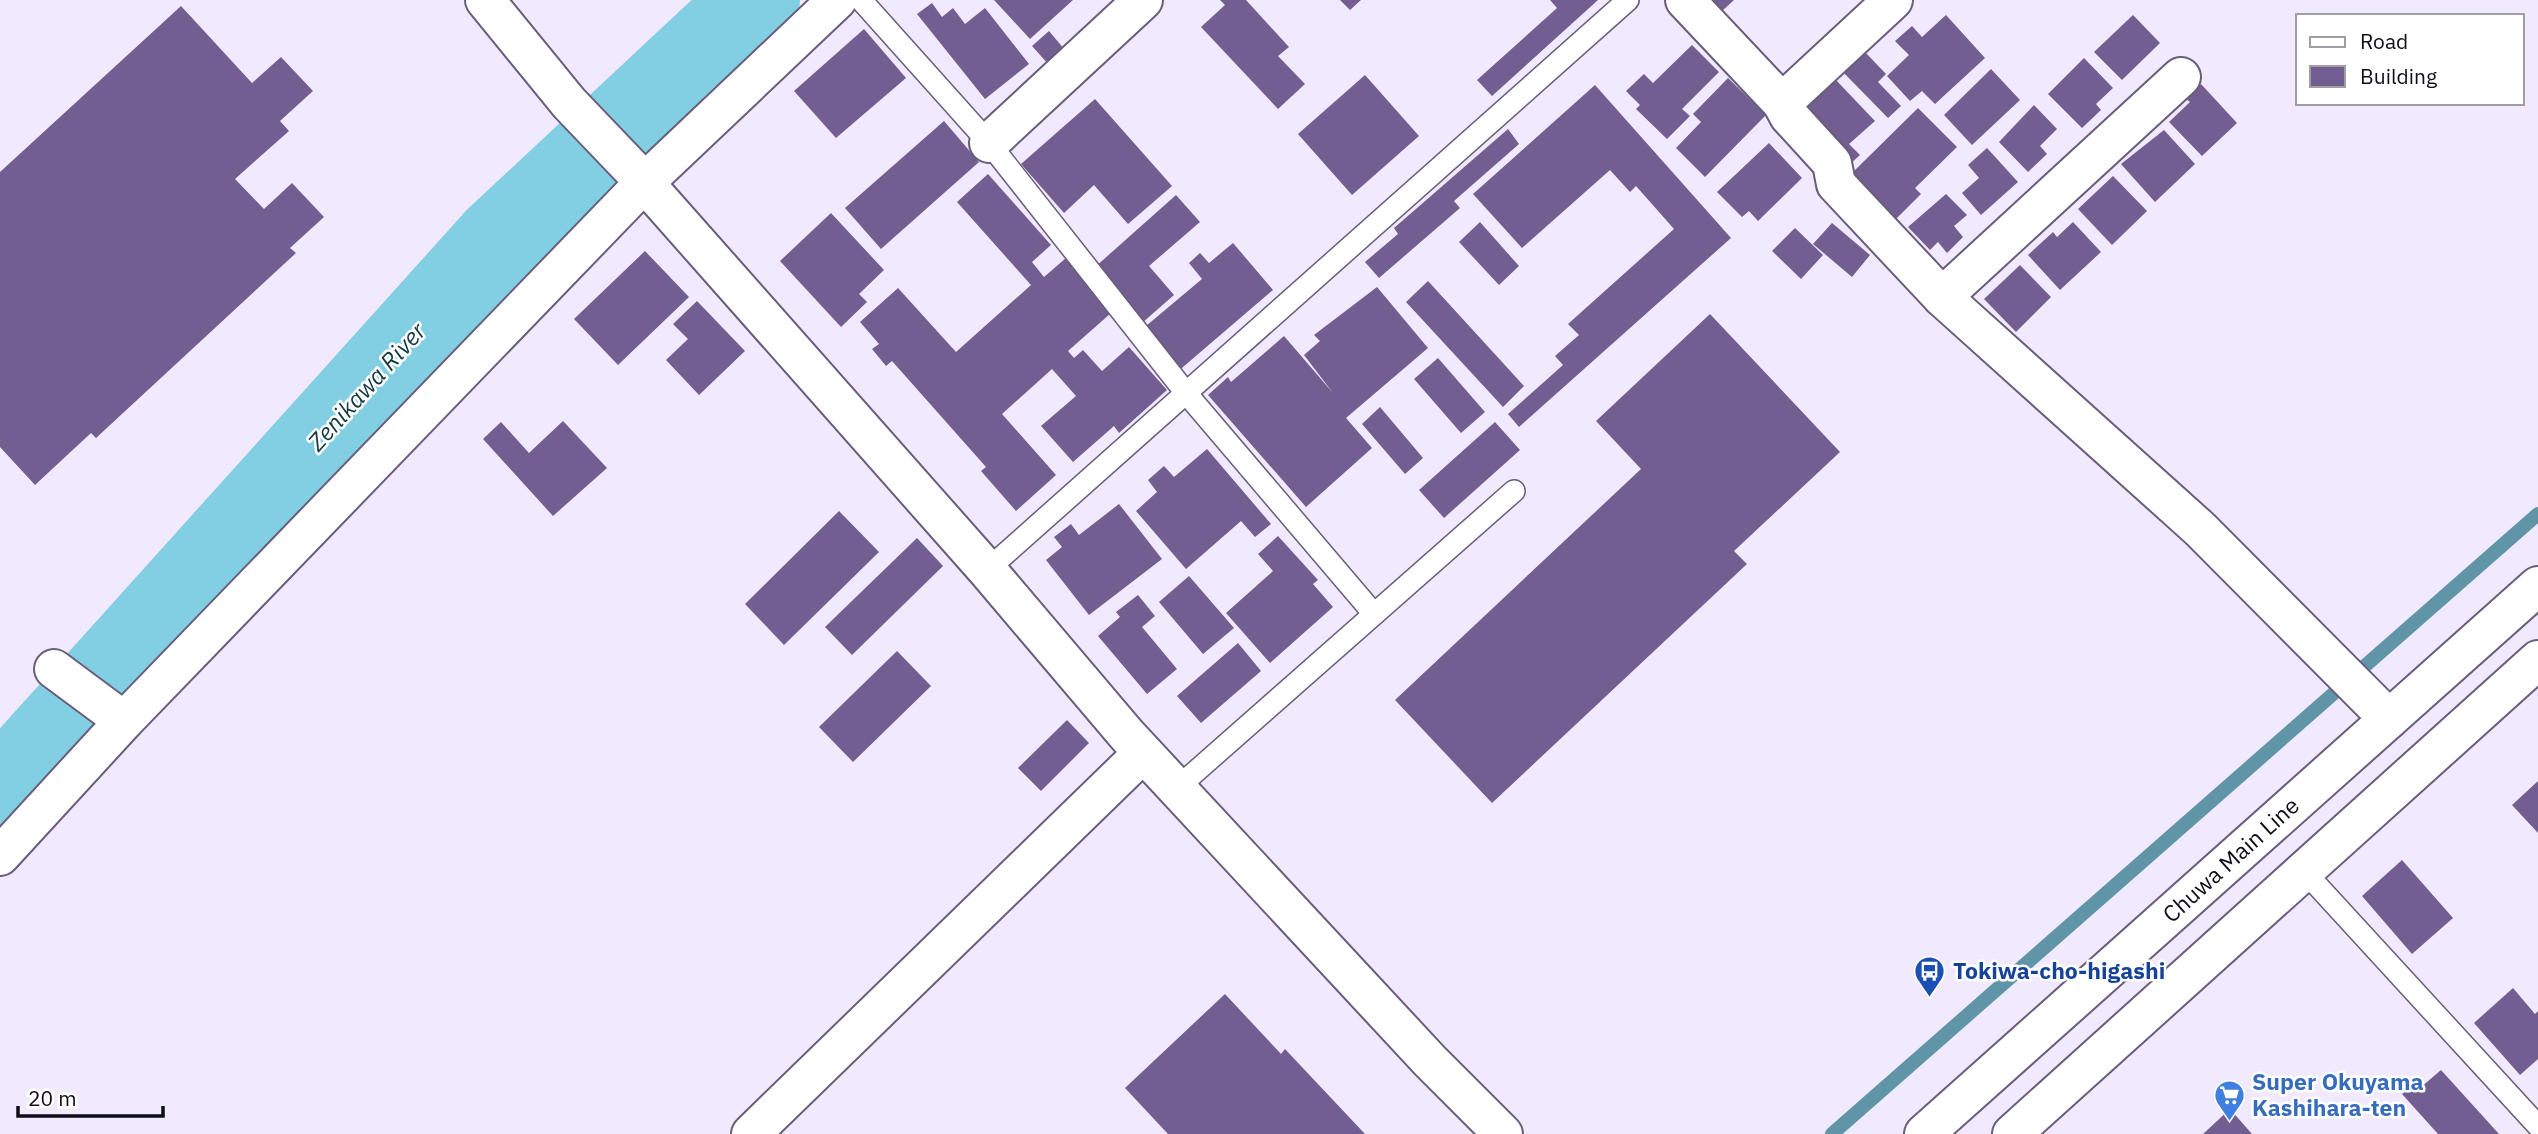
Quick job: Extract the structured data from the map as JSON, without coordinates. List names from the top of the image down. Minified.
{"streets":{"street":["Chuwa Main Line"]},"water":["Zenikawa River"],"places":{"bus stop":["Tokiwa-cho-higashi"],"supermarket":["Super Okuyama Kashihara-ten"]},"legend":["Road","Building"],"scale_bar":"20 m"}
